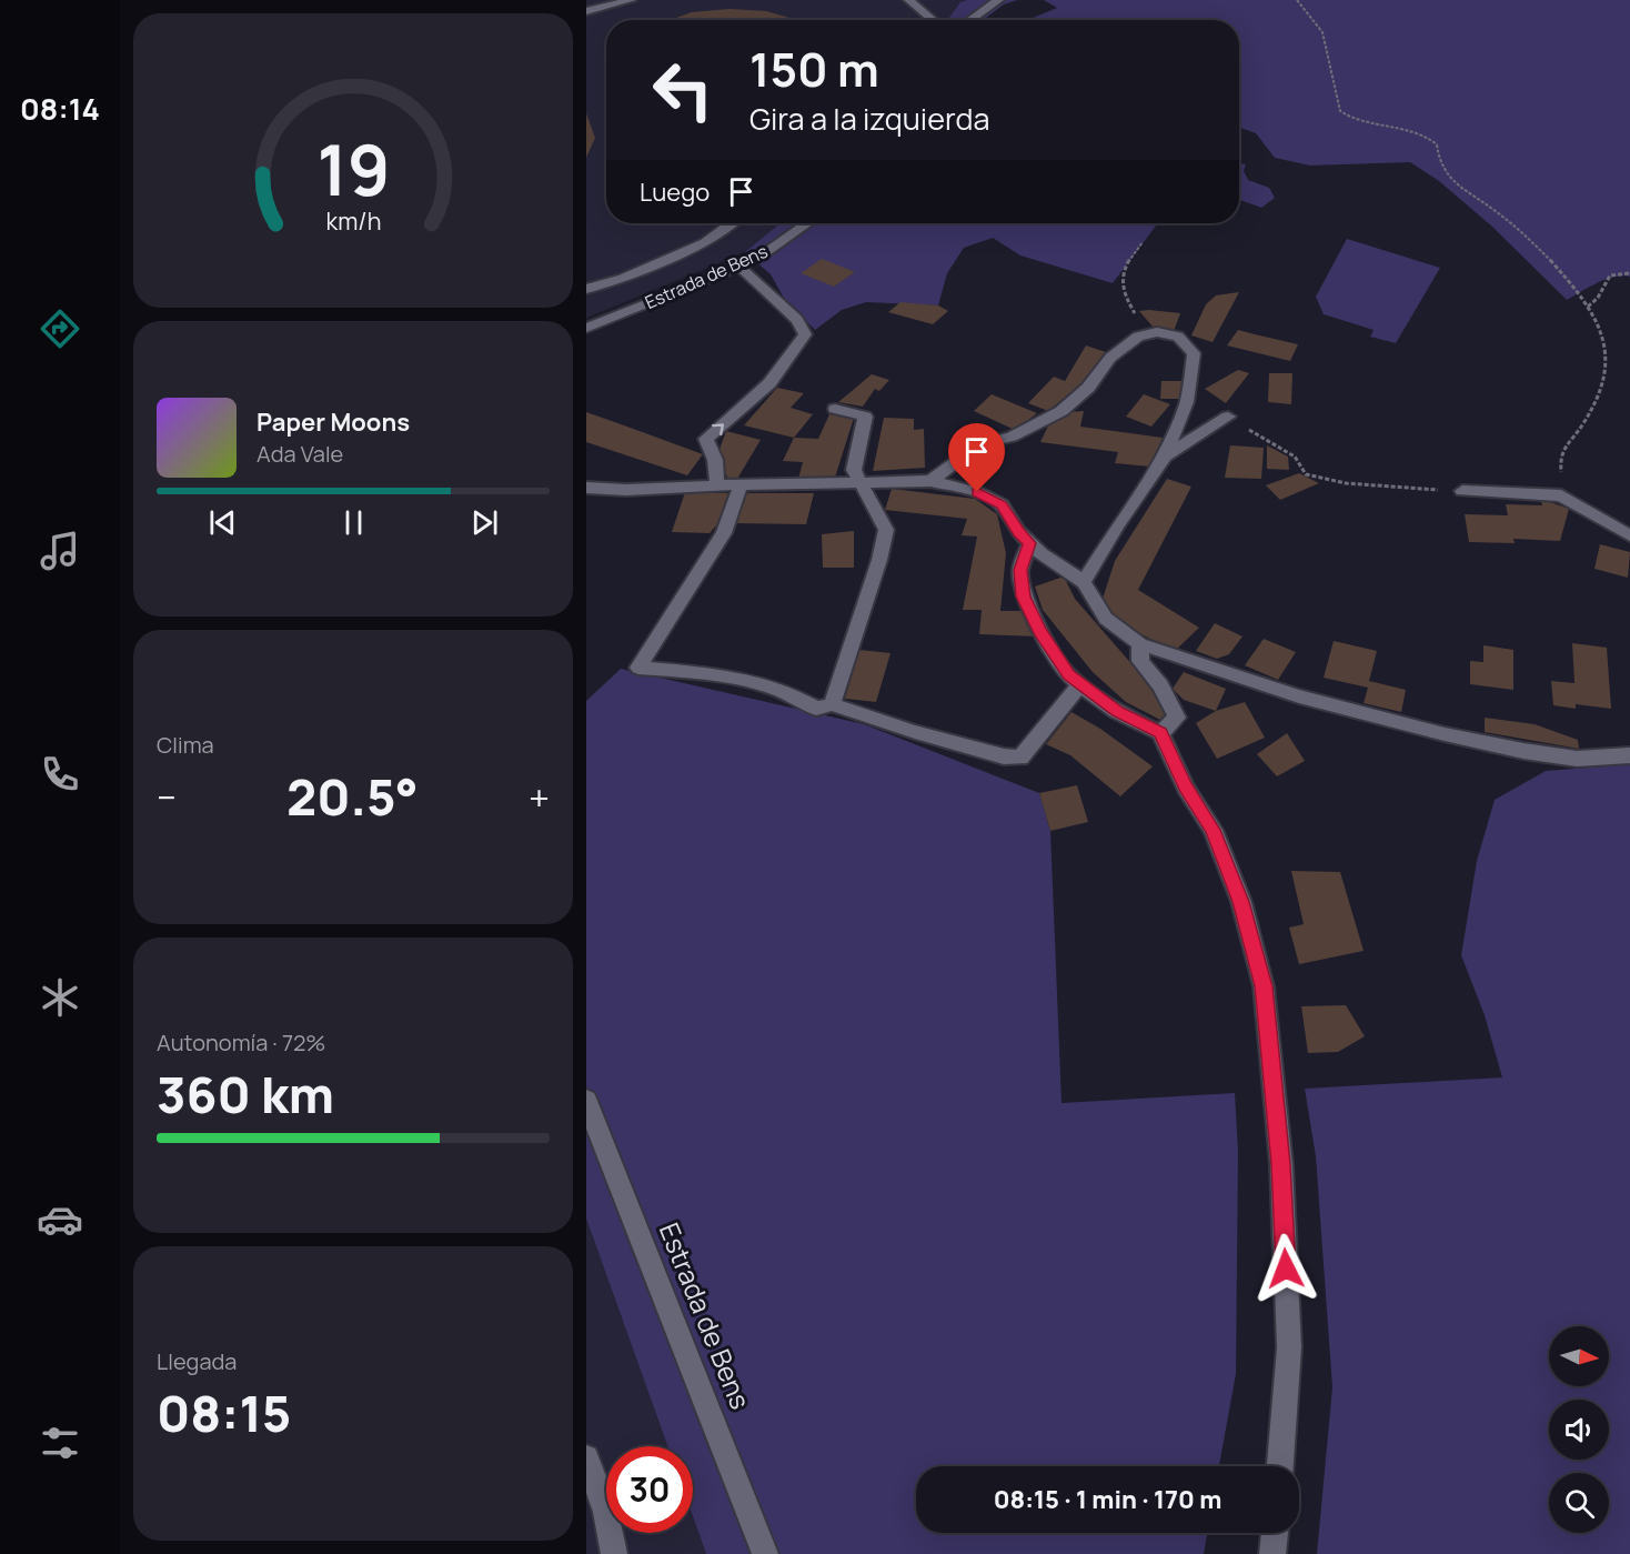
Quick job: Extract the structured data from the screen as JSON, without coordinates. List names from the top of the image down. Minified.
{"streets":{"street":["Estrada de Bens"]},"north":"right","page":{"tabs":"08:14","turn":["150 m","Gira a la izquierda"],"then":"Luego","song":["Paper Moons","Ada Vale"],"tile":["Clima",["Autonomía · 72%","360 km"],["Llegada","08:15"]],"heat":["−","20.5°","+"],"limit":"30","trip":"08:15 · 1 min · 170 m","gauge":["19","km/h"]}}
